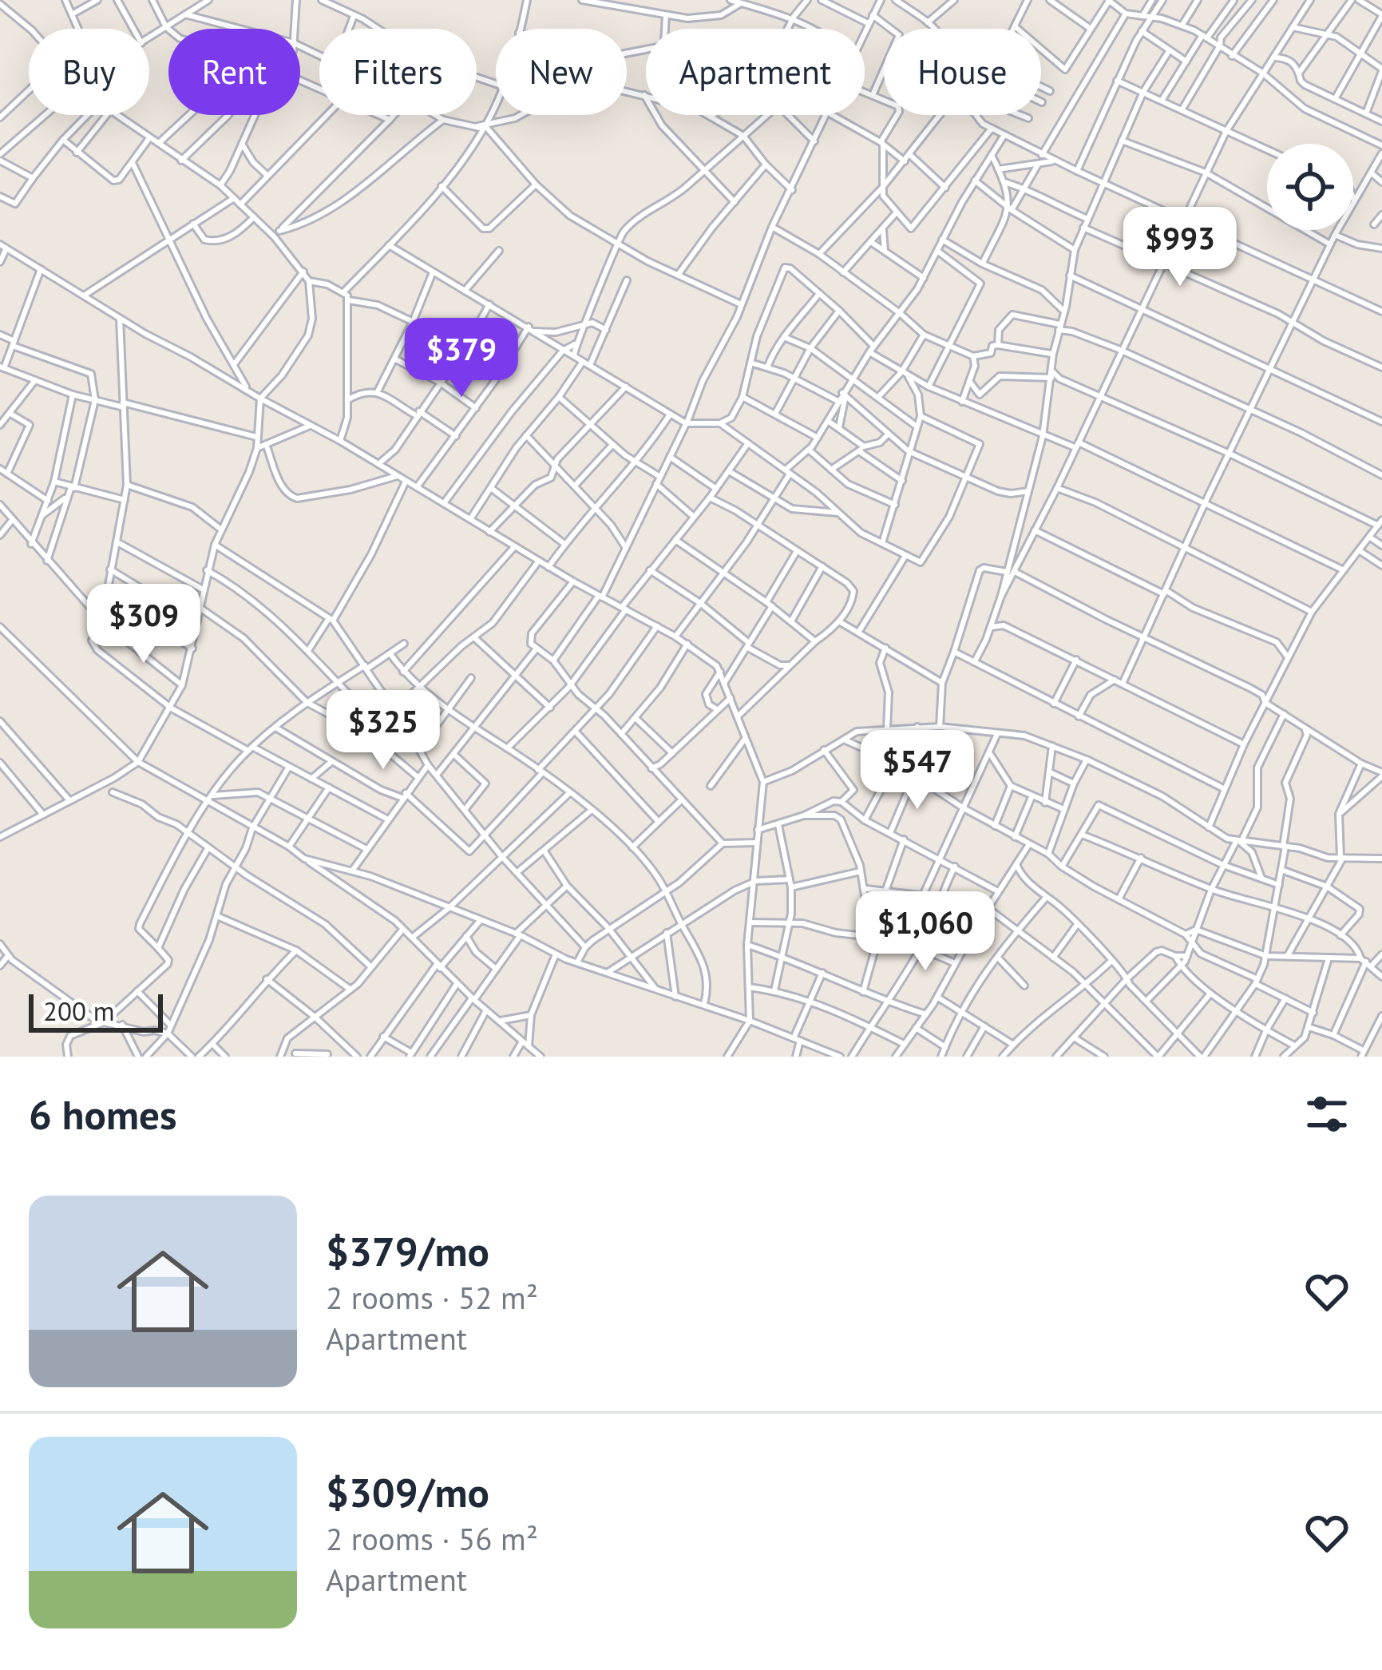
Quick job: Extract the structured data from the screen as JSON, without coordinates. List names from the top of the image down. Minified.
{"scale_bar":"200 m","page":{"chip":["Buy","Rent","Filters","New","Apartment","House"],"price":["$993","$379","$309","$325","$547","$1,060"],"scale":"200 m","heading":"6 homes","list":[{"name":"$379/mo","note":"2 rooms · 52 m² · Apartment"},{"name":"$309/mo","note":"2 rooms · 56 m² · Apartment"}]}}
